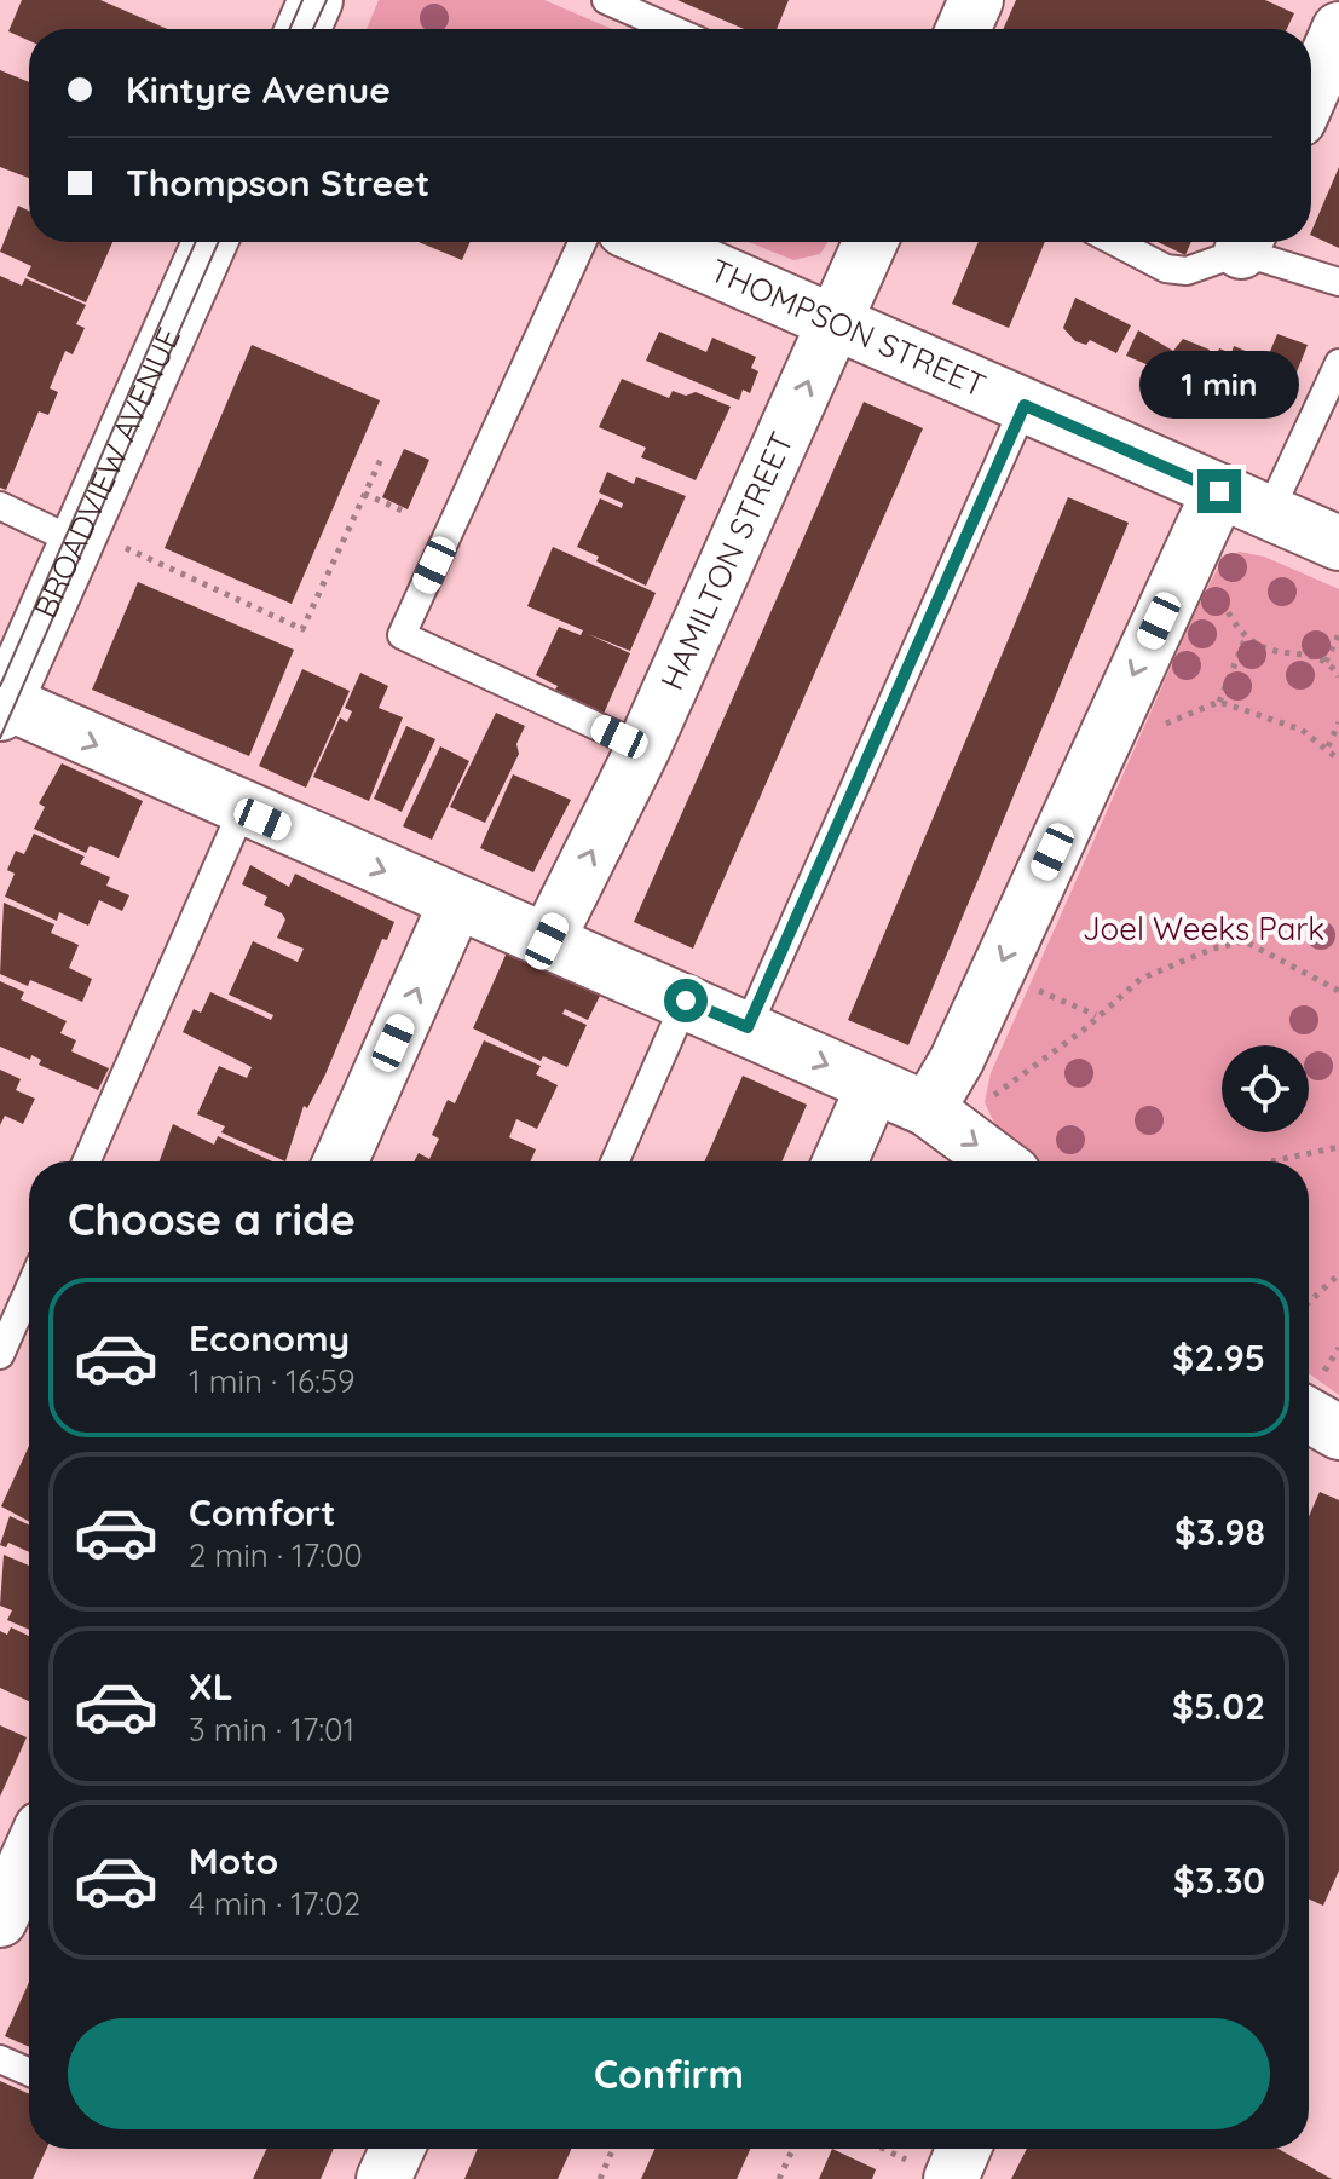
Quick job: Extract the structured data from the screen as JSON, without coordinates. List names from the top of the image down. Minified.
{"streets":{"street":["THOMPSON STREET","BROADVIEW AVENUE","HAMILTON STREET"]},"crossings":[["THOMPSON STREET","HAMILTON STREET"]],"parks":["Joel Weeks Park"],"page":{"banner":["Kintyre Avenue","Thompson Street"],"bubble":"1 min","heading":"Choose a ride","list":[{"name":"Economy","note":"1 min · 16:59","value":"$2.95"},{"name":"Comfort","note":"2 min · 17:00","value":"$3.98"},{"name":"XL","note":"3 min · 17:01","value":"$5.02"},{"name":"Moto","note":"4 min · 17:02","value":"$3.30"}],"buttons":"Confirm"}}
